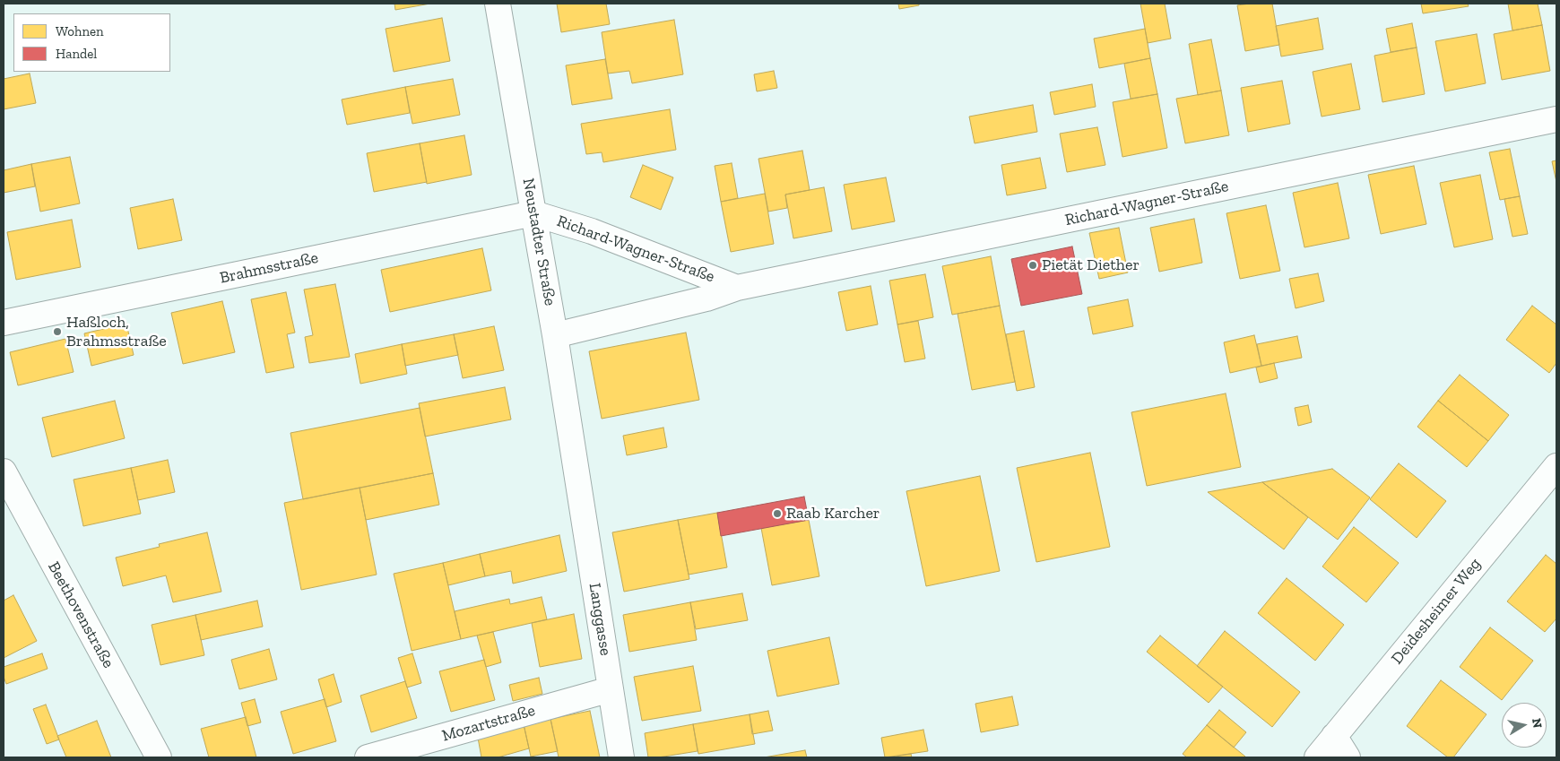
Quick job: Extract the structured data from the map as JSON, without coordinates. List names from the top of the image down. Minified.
{"streets":{"street":["Richard-Wagner-Straße","Neustadter Straße","Brahmsstraße","Deidesheimer Weg","Beethovenstraße","Langgasse","Mozartstraße"]},"crossings":[["Richard-Wagner-Straße","Neustadter Straße"],["Richard-Wagner-Straße","Brahmsstraße"],["Neustadter Straße","Brahmsstraße"],["Neustadter Straße","Langgasse"],["Langgasse","Mozartstraße"]],"places":["Pietät Diether","Haßloch, Brahmsstraße","Raab Karcher"],"legend":["Wohnen","Handel"],"north":"right"}
